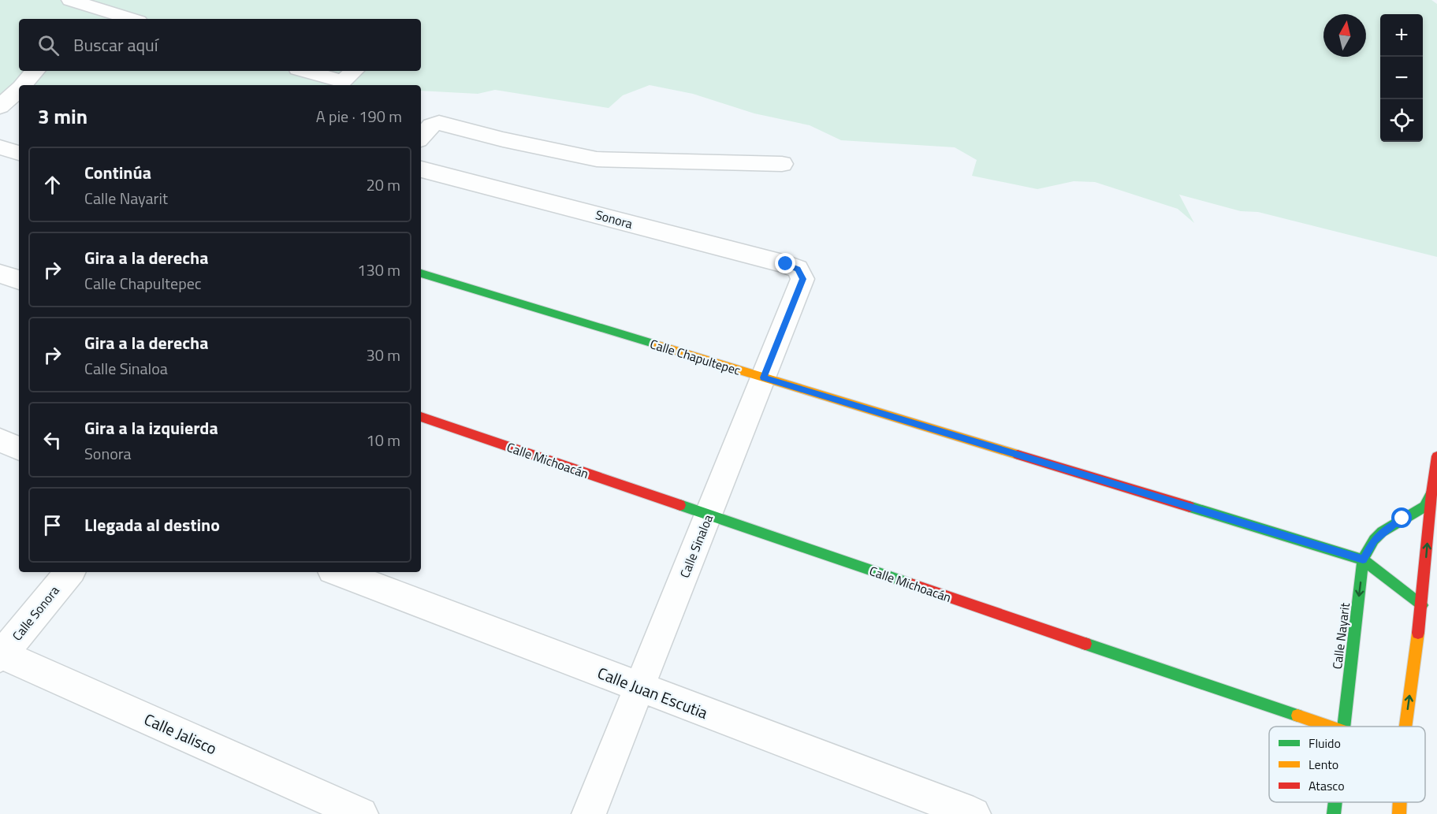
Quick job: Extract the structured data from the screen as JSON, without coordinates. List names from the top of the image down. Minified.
{"streets":{"street":["Sonora","Calle Chapultepec","Calle Michoacán","Calle Sinaloa","Calle Sonora","Calle Nayarit","Calle Juan Escutia","Calle Jalisco"]},"crossings":[["Sonora","Calle Sinaloa"],["Calle Chapultepec","Calle Sinaloa"],["Calle Chapultepec","Calle Nayarit"],["Calle Michoacán","Calle Sinaloa"],["Calle Sinaloa","Calle Juan Escutia"],["Calle Sonora","Calle Jalisco"]],"legend":["Fluido","Lento","Atasco"],"north":"top","page":{"map_buttons":["+","−"],"search":"Buscar aquí","heading":["3 min","A pie · 190 m"],"list":[["Continúa","Calle Nayarit","20 m"],["Gira a la derecha","Calle Chapultepec","130 m"],["Gira a la derecha","Calle Sinaloa","30 m"],["Gira a la izquierda","Sonora","10 m"],"Llegada al destino"]}}
